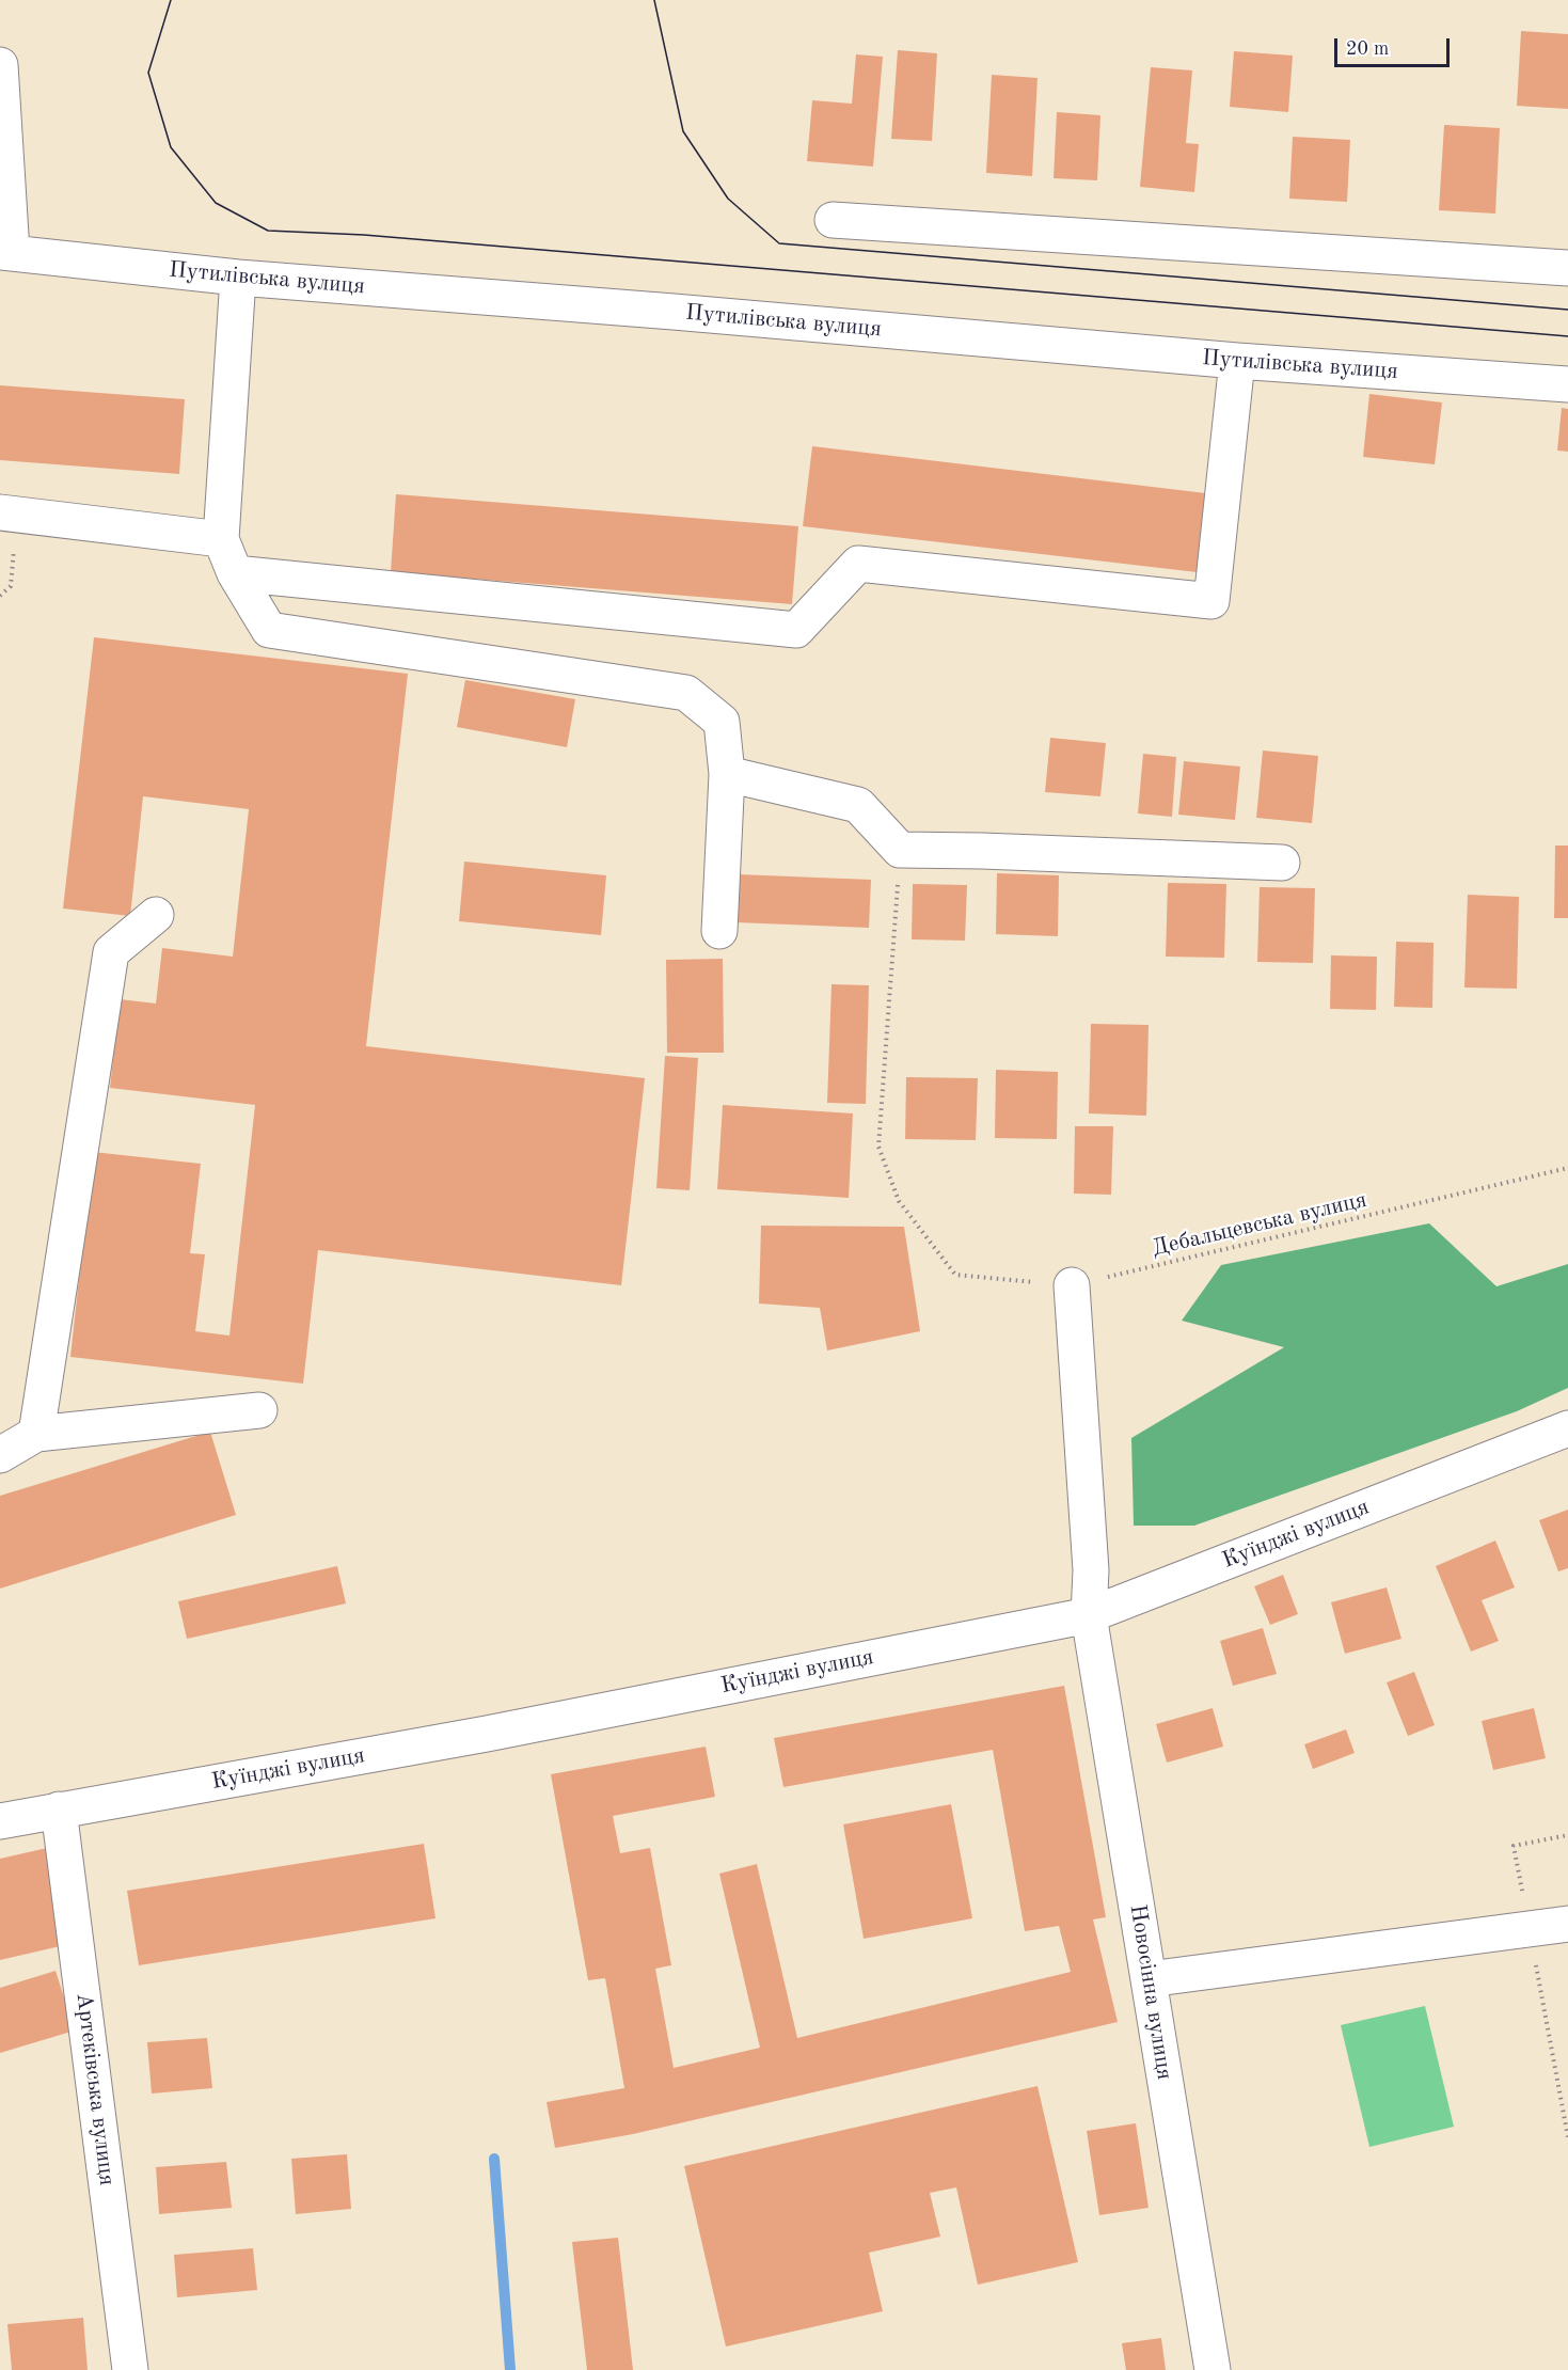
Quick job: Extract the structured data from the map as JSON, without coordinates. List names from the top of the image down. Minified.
{"streets":{"street":["Путилівська вулиця","Куїнджі вулиця","Новосінна вулиця","Артеківська вулиця"],"path":["Дебальцевська вулиця"]},"crossings":[["Дебальцевська вулиця","Новосінна вулиця"],["Куїнджі вулиця","Новосінна вулиця"],["Куїнджі вулиця","Артеківська вулиця"]],"scale_bar":"20 m"}
